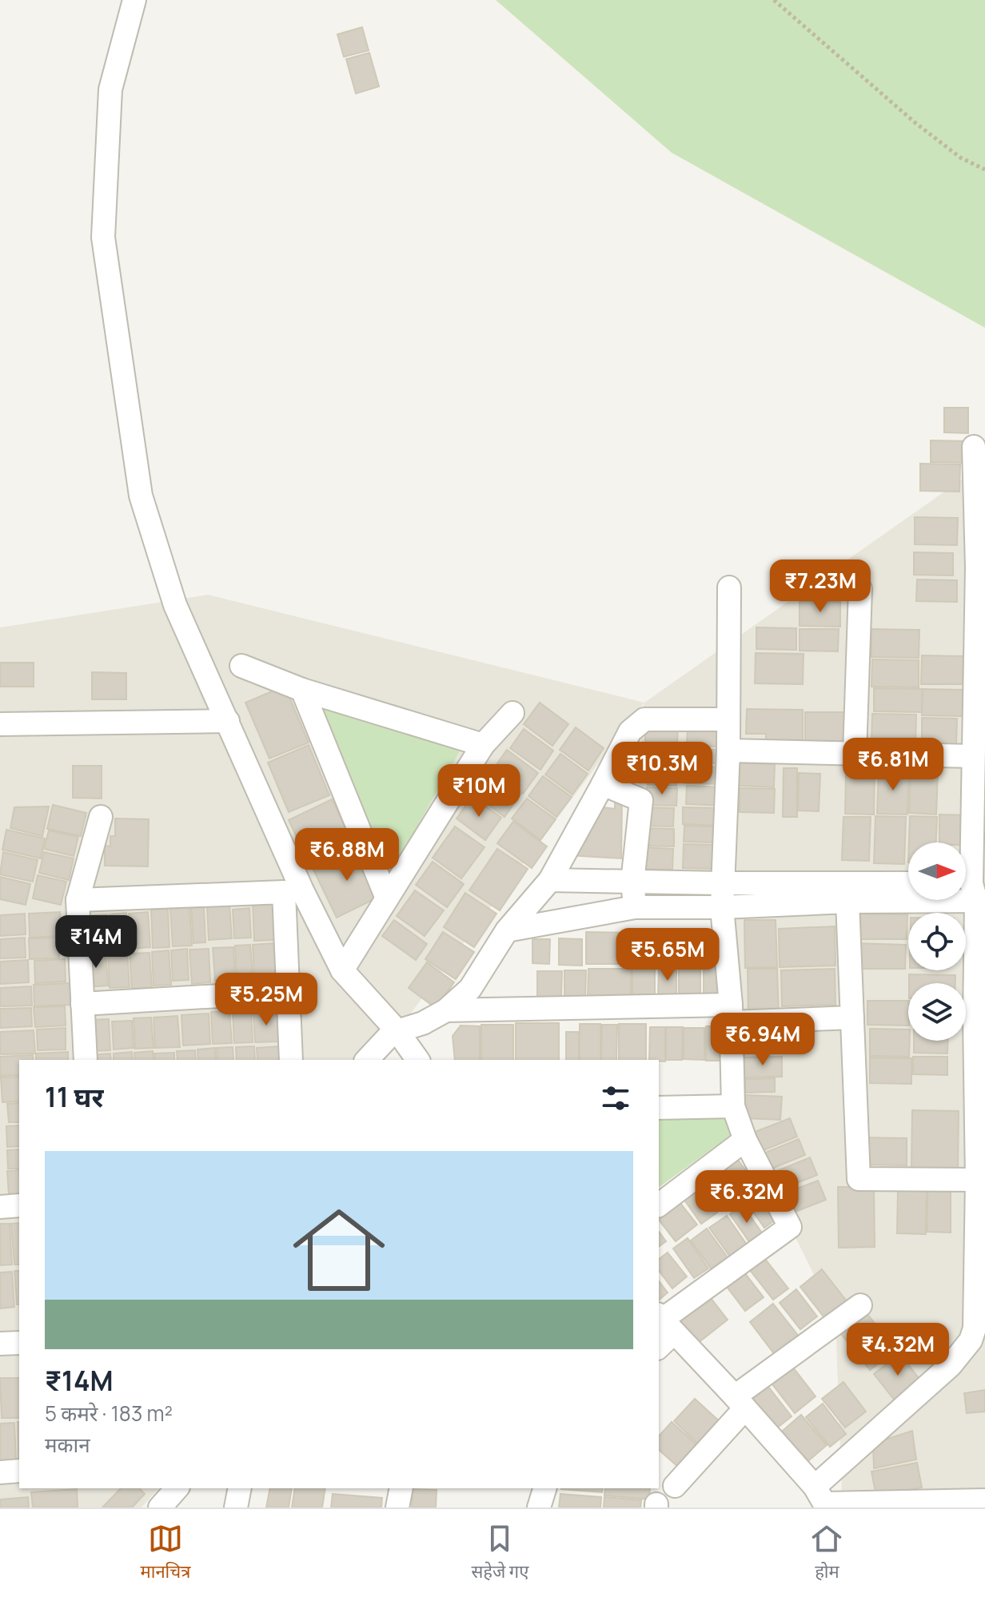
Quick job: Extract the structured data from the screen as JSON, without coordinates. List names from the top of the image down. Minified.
{"north":"right","page":{"price":["₹7.23M","₹6.81M","₹10.3M","₹10M","₹6.88M","₹14M","₹5.65M","₹5.25M","₹6.94M","₹6.32M","₹4.32M"],"heading":"11 घर","list":[{"name":"₹14M","note":"5 कमरे · 183 m² · मकान"}],"tabs":["मानचित्र","सहेजे गए","होम"]}}
